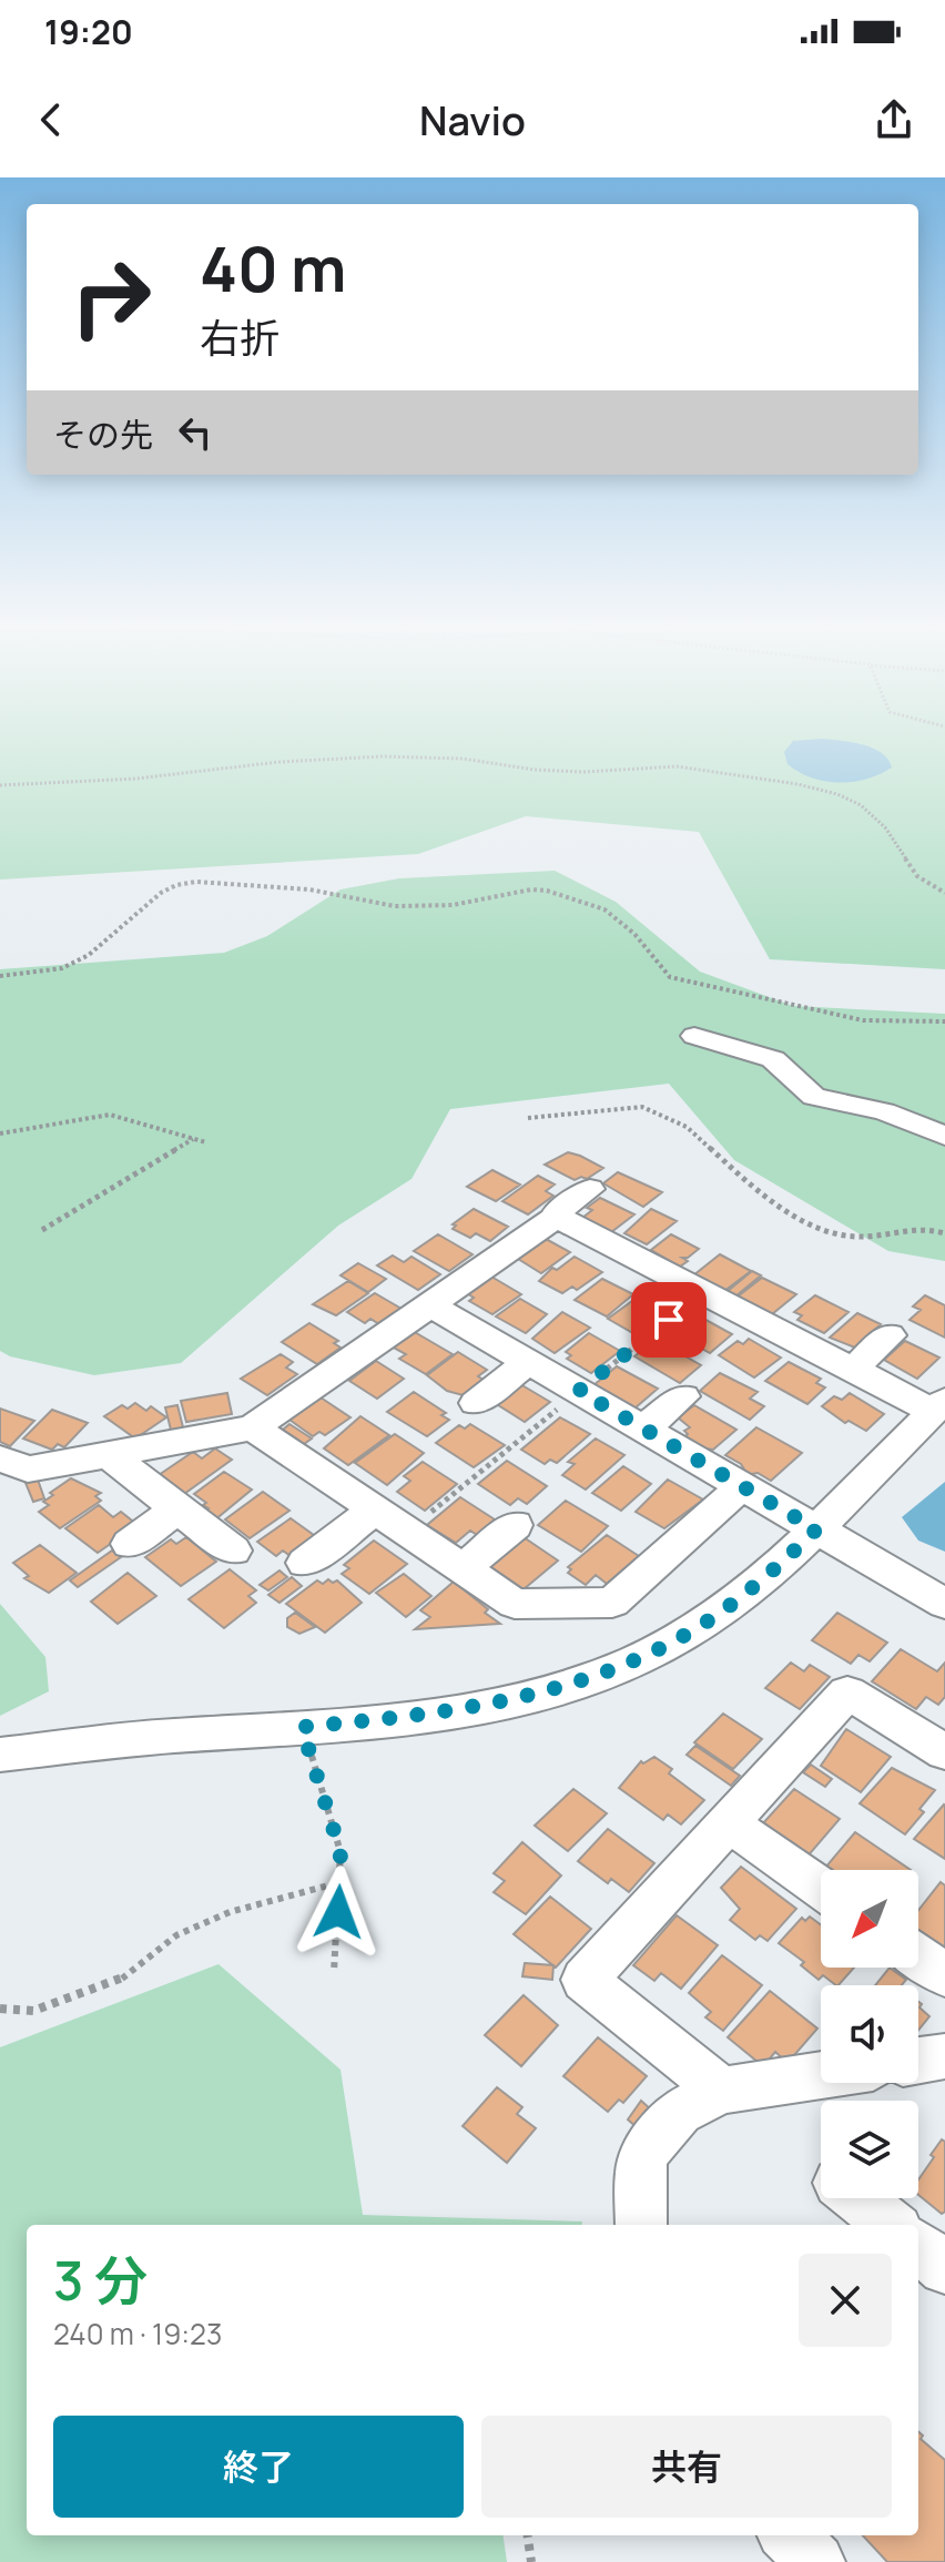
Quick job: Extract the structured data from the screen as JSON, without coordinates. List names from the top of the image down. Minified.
{"north":"bottom left","page":{"status":"19:20","header":"Navio","turn":["40 m","右折"],"then":"その先","heading":["3 分","240 m · 19:23"],"buttons":["終了","共有"]}}
